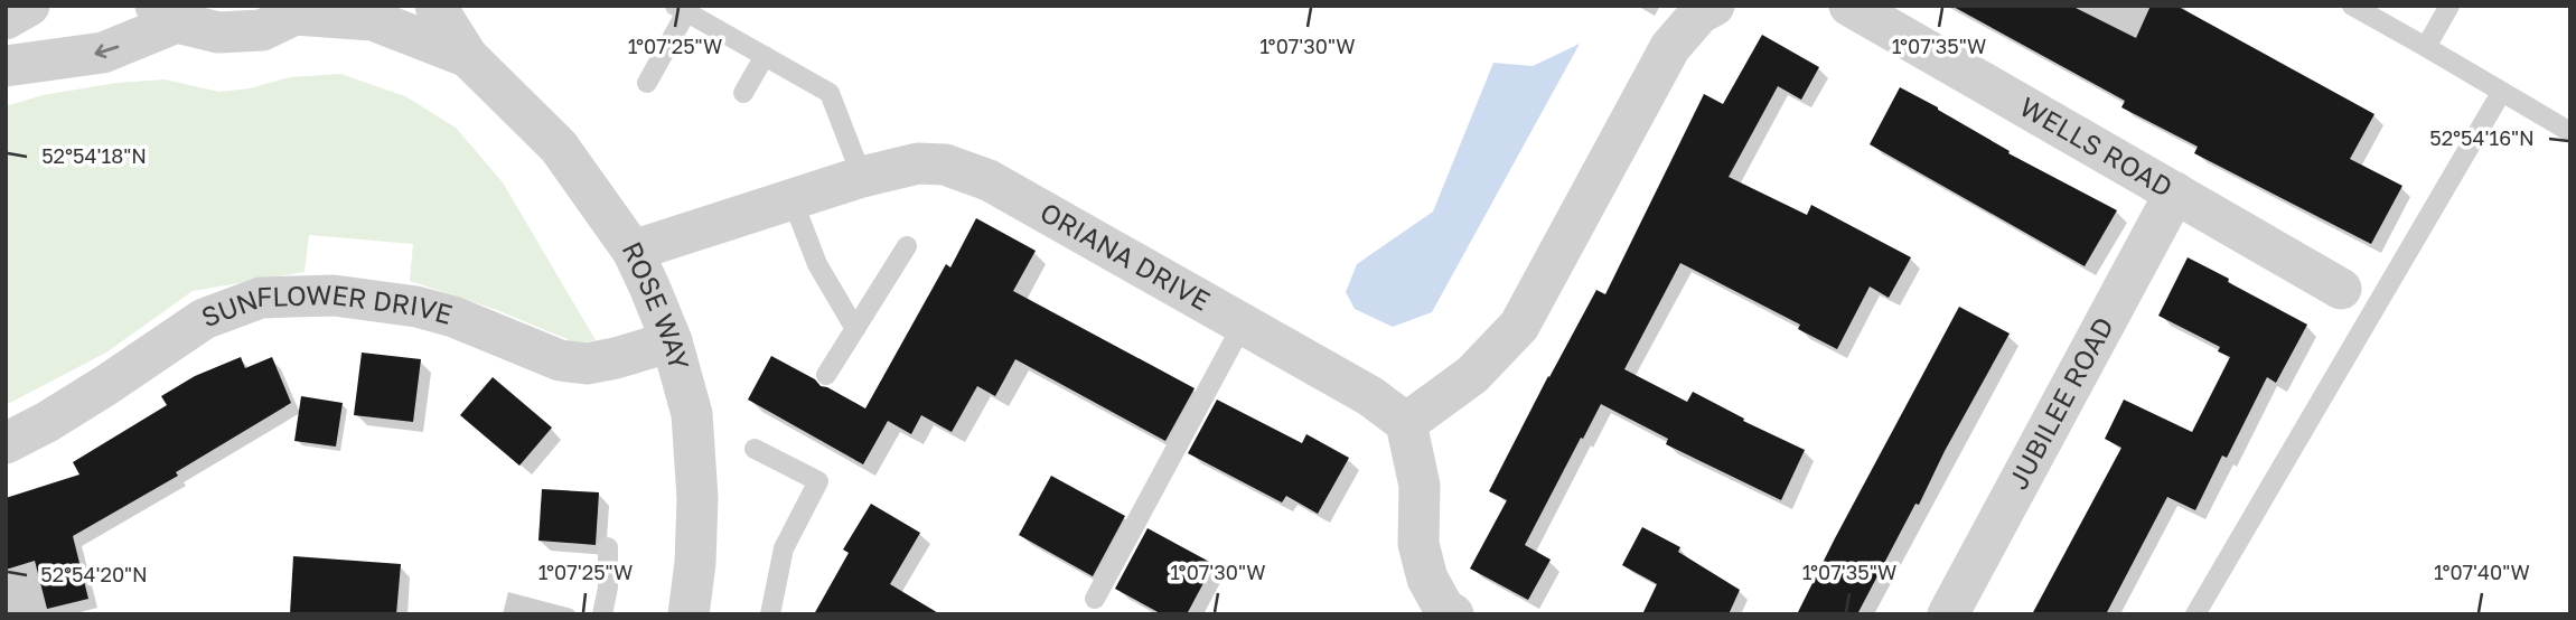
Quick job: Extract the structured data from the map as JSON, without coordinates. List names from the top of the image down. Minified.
{"streets":{"street":["WELLS ROAD","ORIANA DRIVE","ROSE WAY","SUNFLOWER DRIVE","JUBILEE ROAD"]},"crossings":[["WELLS ROAD","JUBILEE ROAD"],["ORIANA DRIVE","ROSE WAY"],["ROSE WAY","SUNFLOWER DRIVE"]],"coordinates":["1°07'25\"W","1°07'30\"W","1°07'35\"W","52°54'16\"N","52°54'18\"N","1°07'40\"W","52°54'20\"N"]}
